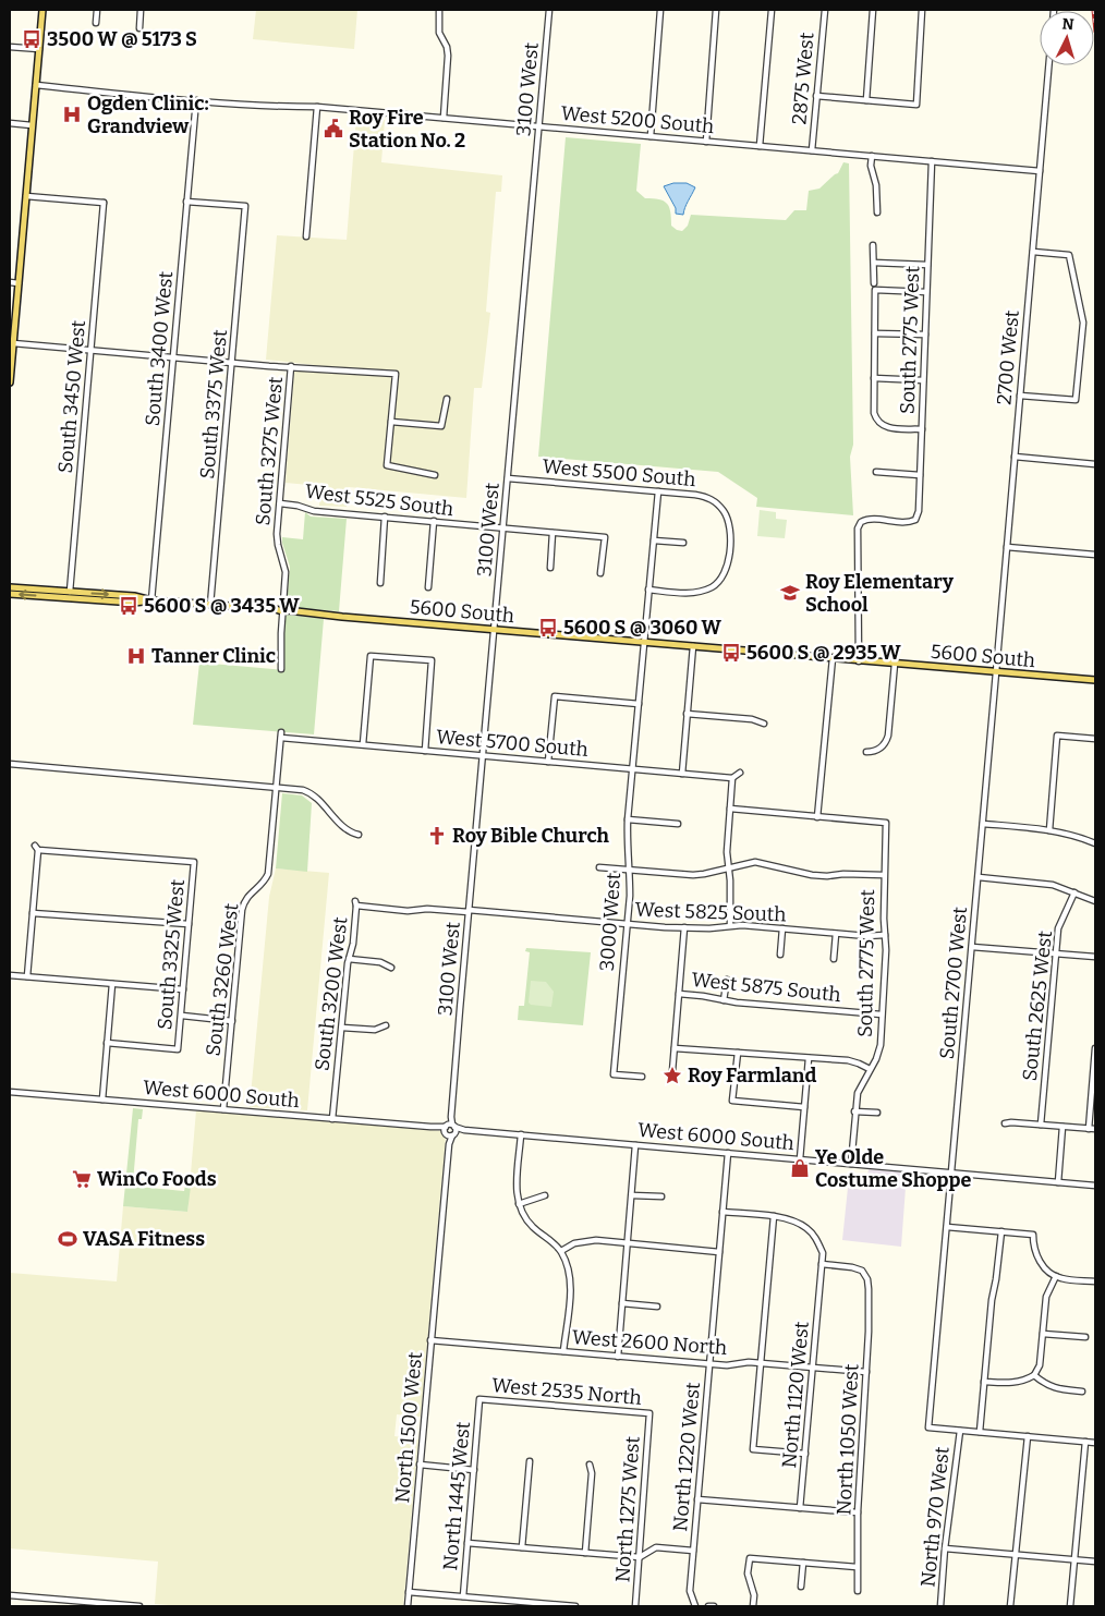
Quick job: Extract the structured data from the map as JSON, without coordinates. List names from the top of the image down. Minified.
{"streets":{"main road":["5600 South"],"street":["2875 West","3100 West","West 5200 South","South 2775 West","South 3400 West","2700 West","South 3450 West","South 3375 West","South 3275 West","West 5500 South","West 5525 South","West 5700 South","West 5825 South","3000 West","South 3325 West","South 3260 West","South 2700 West","West 5875 South","South 3200 West","South 2625 West","West 6000 South","West 2600 North","West 2535 North","North 1120 West","North 1500 West","North 1050 West","North 1220 West","North 1445 West","North 1275 West","North 970 West"]},"crossings":[["2875 West","West 5200 South"],["3100 West","West 5200 South"],["3100 West","West 5500 South"],["3100 West","West 5525 South"],["3100 West","5600 South"],["3100 West","West 5700 South"],["3100 West","West 5825 South"],["3100 West","West 6000 South"],["3100 West","North 1500 West"],["West 5200 South","South 2775 West"],["West 5200 South","South 3400 West"],["West 5200 South","2700 West"],["South 2775 West","5600 South"],["South 2775 West","West 5825 South"],["South 2775 West","West 5875 South"],["South 2775 West","West 6000 South"],["South 3400 West","South 3375 West"],["South 3400 West","5600 South"],["2700 West","5600 South"],["2700 West","South 2700 West"],["South 3450 West","5600 South"],["South 3375 West","5600 South"],["South 3275 West","West 5525 South"],["South 3275 West","5600 South"],["West 5500 South","3000 West"],["5600 South","3000 West"],["5600 South","South 2700 West"],["West 5700 South","3000 West"],["West 5700 South","South 3260 West"],["West 5825 South","3000 West"],["West 5825 South","South 3200 West"],["South 3260 West","West 6000 South"],["South 2700 West","West 6000 South"],["South 2700 West","North 970 West"],["South 3200 West","West 6000 South"],["West 6000 South","North 1220 West"],["West 2600 North","North 1120 West"],["West 2600 North","North 1500 West"],["West 2600 North","North 1050 West"],["West 2600 North","North 1220 West"],["West 2535 North","North 1445 West"],["West 2535 North","North 1275 West"],["North 1120 West","North 1050 West"]],"places":{"bus stop":["3500 W @ 5173 S","5600 S @ 3435 W","5600 S @ 3060 W","5600 S @ 2935 W"],"hospital":["Ogden Clinic: Grandview","Tanner Clinic"],"public building":["Roy Fire Station No. 2"],"school or university":["Roy Elementary School"],"church":["Roy Bible Church"],"place":["Roy Farmland"],"shop":["Ye Olde Costume Shoppe"],"supermarket":["WinCo Foods"],"sports":["VASA Fitness"]},"north":"top"}
